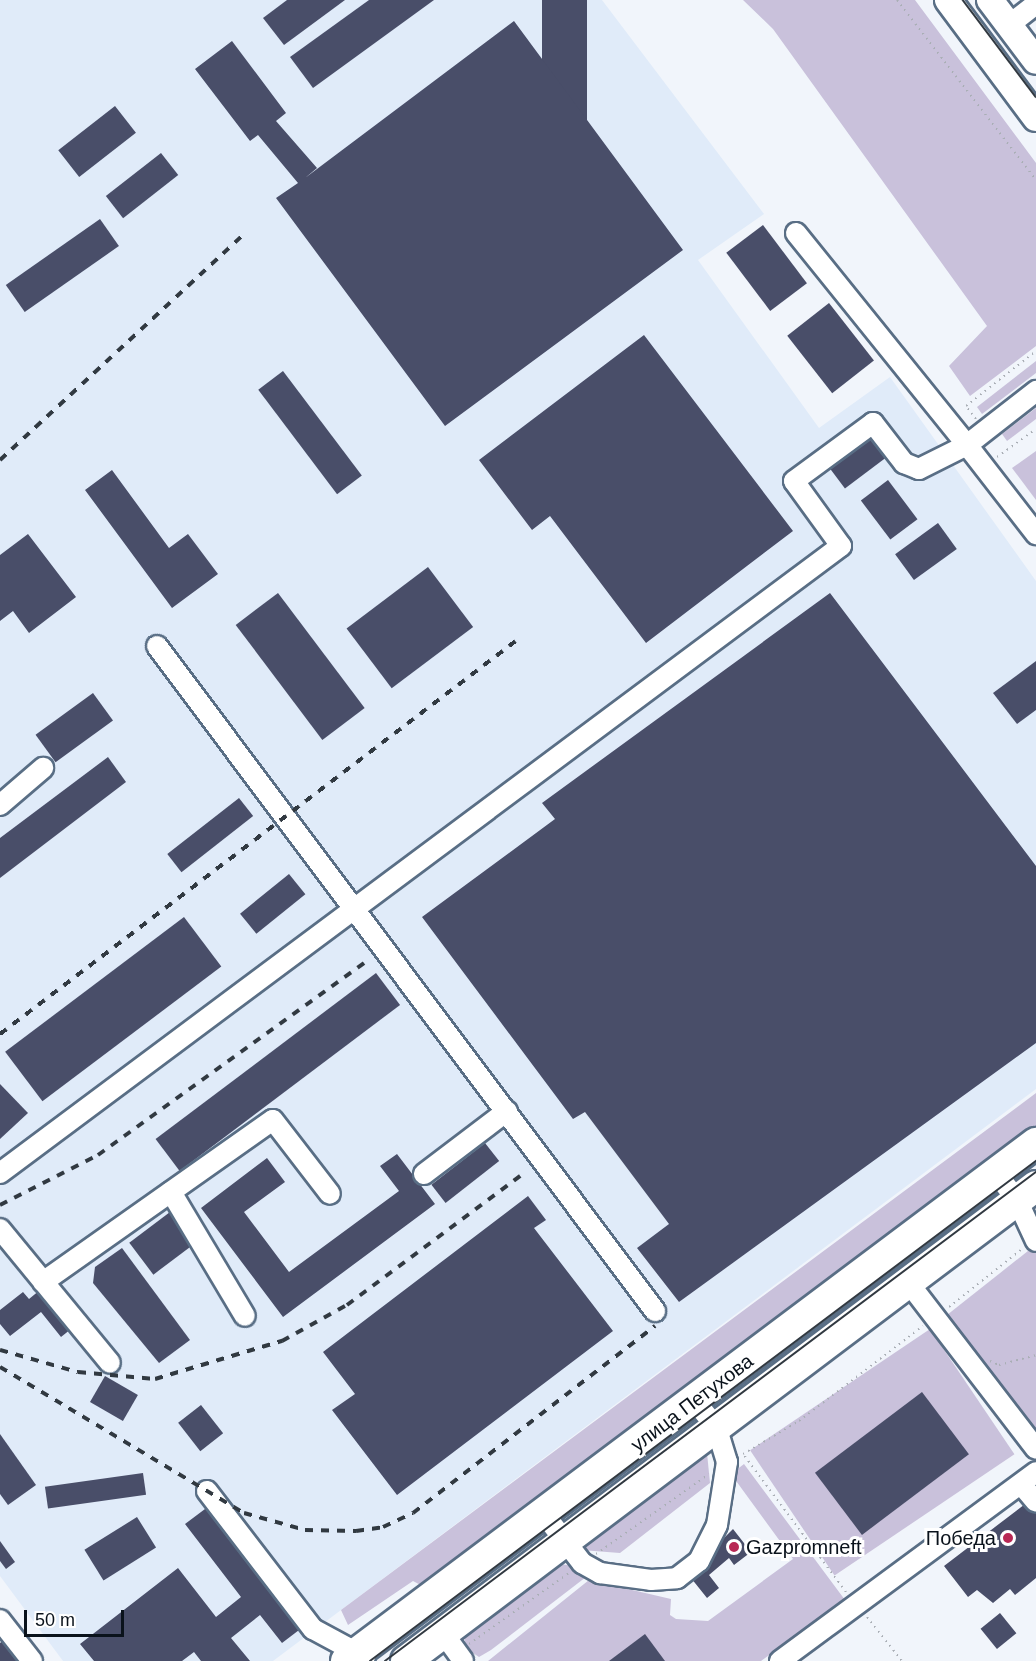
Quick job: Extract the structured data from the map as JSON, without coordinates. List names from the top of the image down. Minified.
{"streets":{"highway":["улица Петухова"]},"places":["Победа","Gazpromneft"],"scale_bar":"50 m"}
